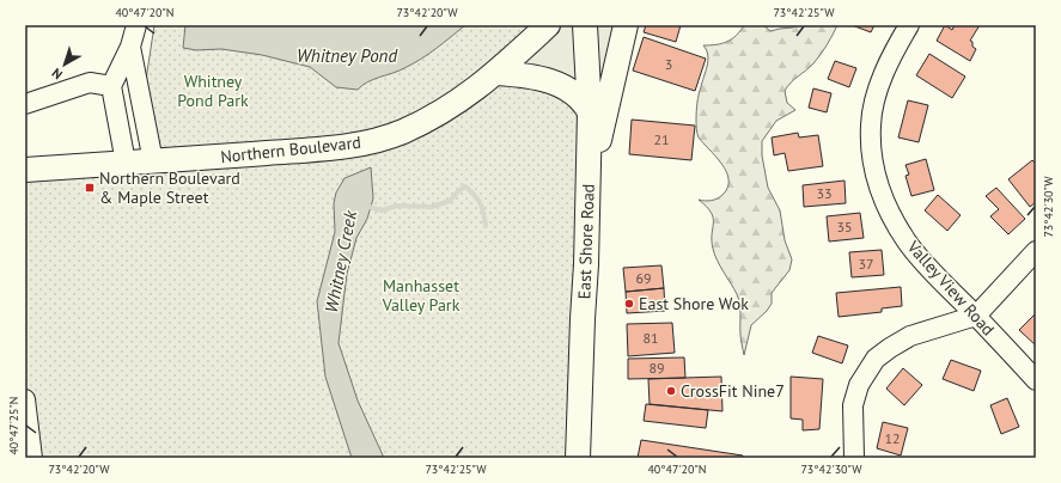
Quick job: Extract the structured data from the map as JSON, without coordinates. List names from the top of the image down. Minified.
{"streets":{"main road":["Northern Boulevard","East Shore Road"],"street":["Valley View Road"]},"water":["Whitney Pond","Whitney Creek"],"parks":["Whitney Pond Park","Manhasset Valley Park"],"places":{"transit":["Northern Boulevard & Maple Street"],"other":["East Shore Wok","CrossFit Nine7"]},"house_numbers":["3","21","33","35","37","69","81","89","12"],"north":"bottom left","coordinates":["40°47'20\"N","73°42'20\"W","73°42'25\"W","73°42'30\"W","40°47'25\"N"]}
